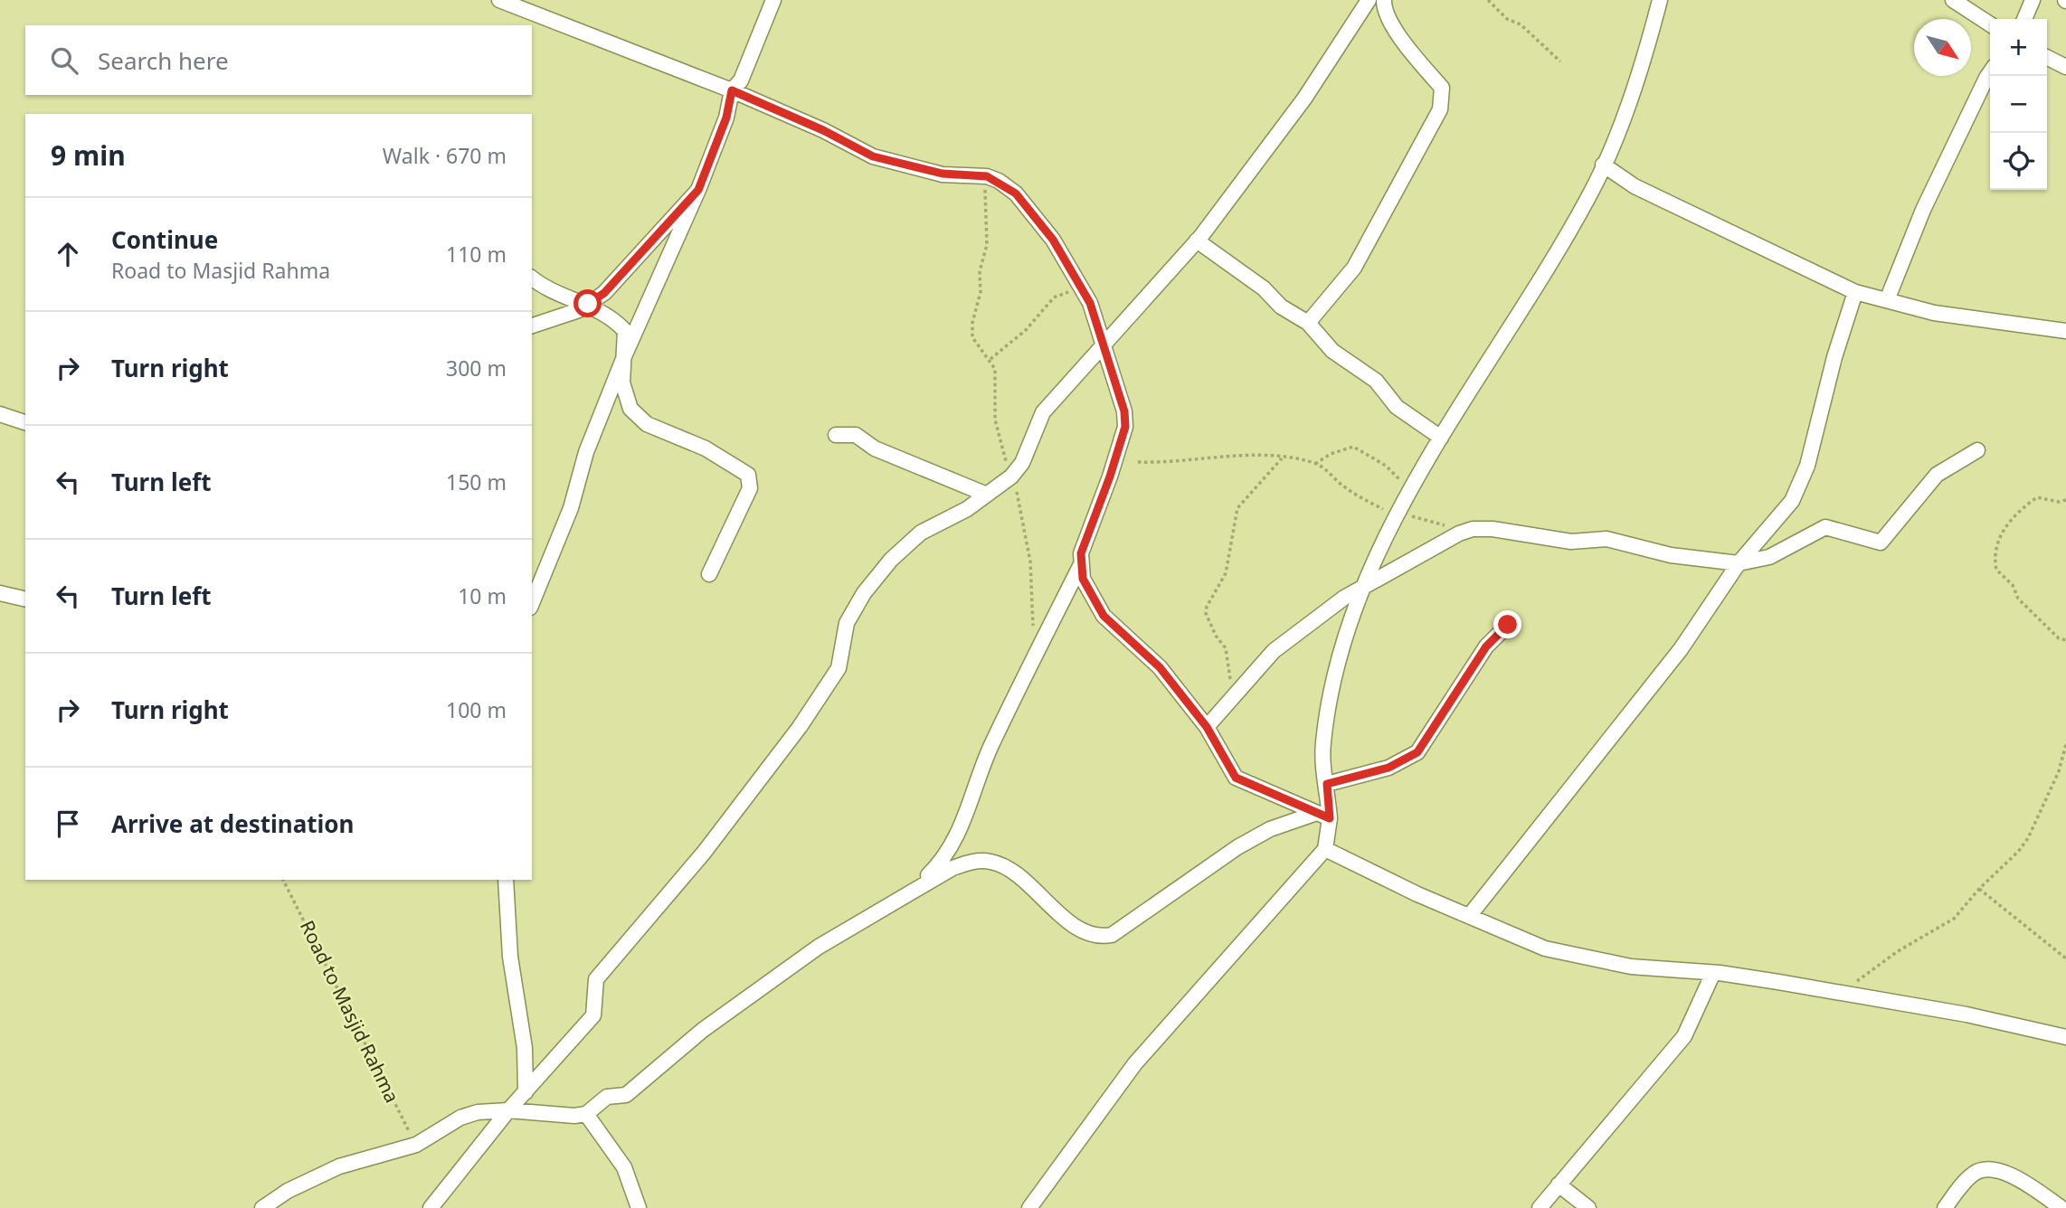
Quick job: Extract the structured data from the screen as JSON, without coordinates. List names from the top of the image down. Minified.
{"streets":{"path":["Road to Masjid Rahma"]},"north":"bottom right","page":{"map_buttons":["+","−"],"search":"Search here","heading":["9 min","Walk · 670 m"],"list":[["Continue","Road to Masjid Rahma","110 m"],["Turn right","300 m"],["Turn left","150 m"],["Turn left","10 m"],["Turn right","100 m"],"Arrive at destination"]}}
